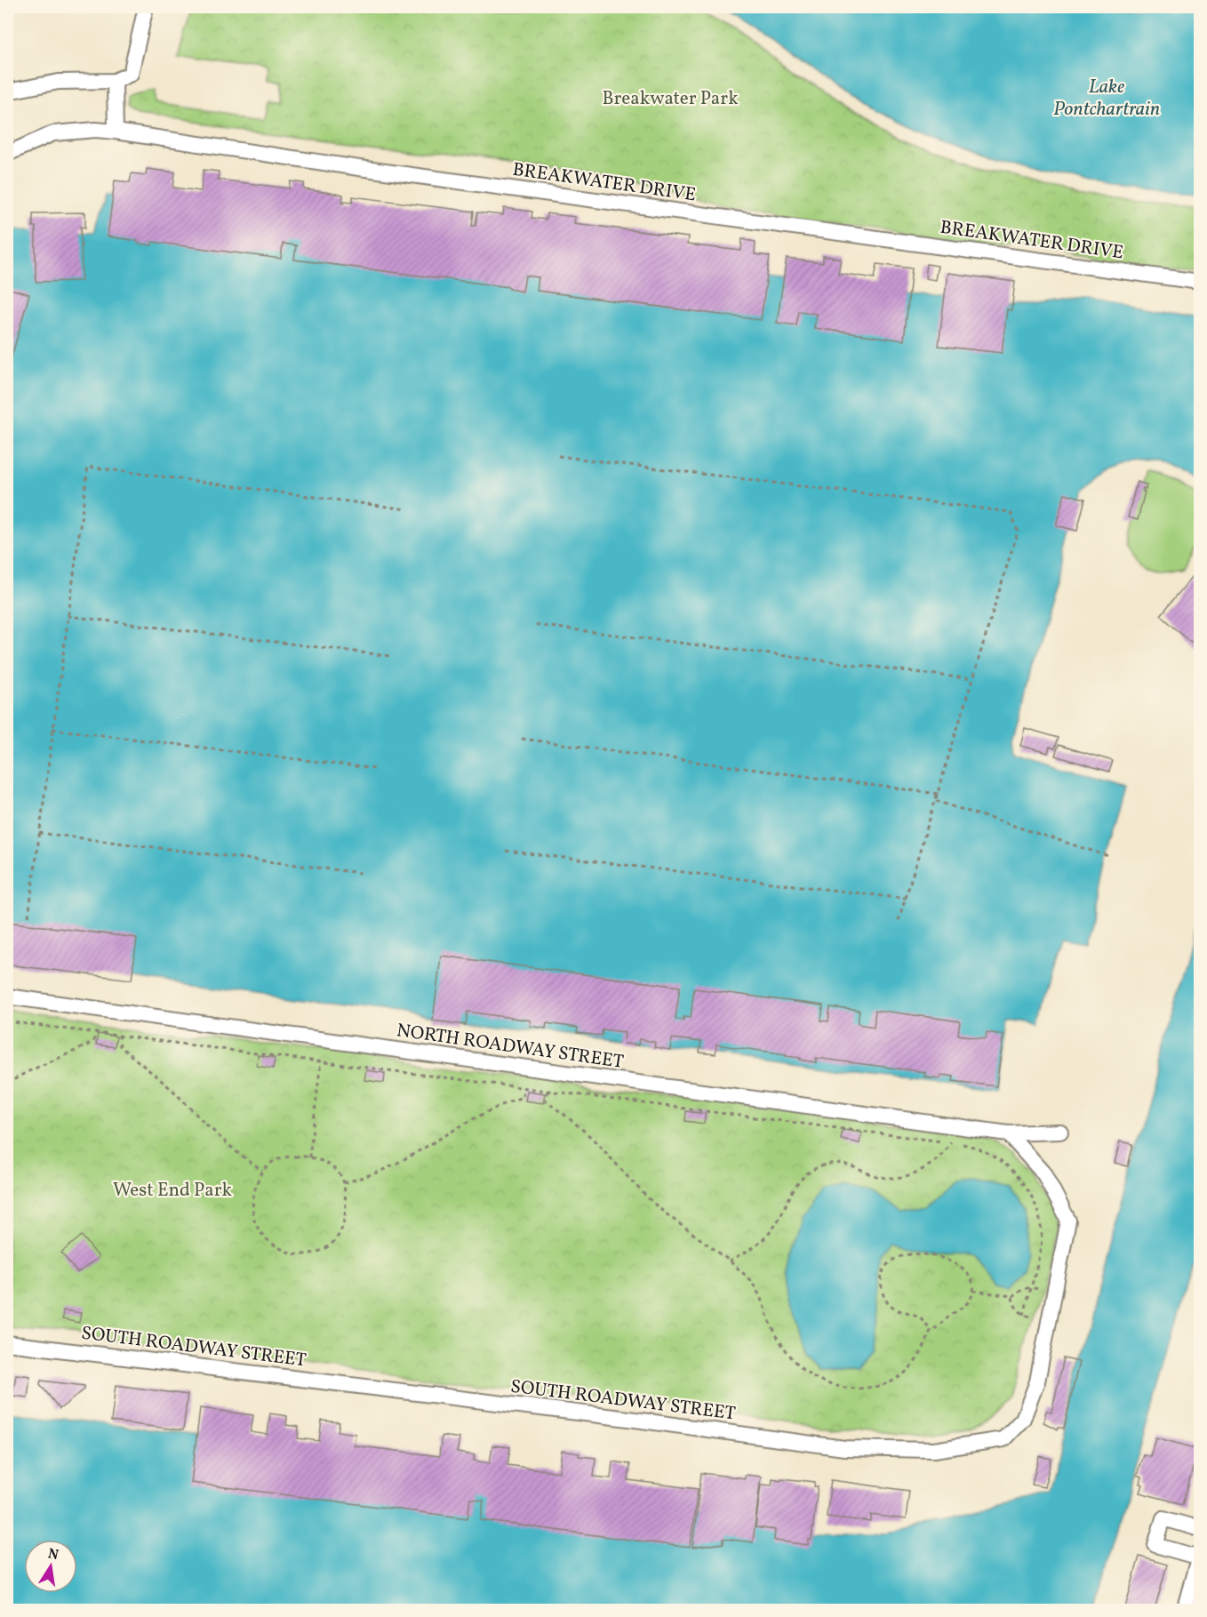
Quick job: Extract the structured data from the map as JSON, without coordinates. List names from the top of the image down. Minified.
{"streets":{"street":["BREAKWATER DRIVE","NORTH ROADWAY STREET","SOUTH ROADWAY STREET"]},"crossings":[["NORTH ROADWAY STREET","SOUTH ROADWAY STREET"]],"water":["Lake Pontchartrain"],"parks":["Breakwater Park","West End Park"],"north":"top"}
